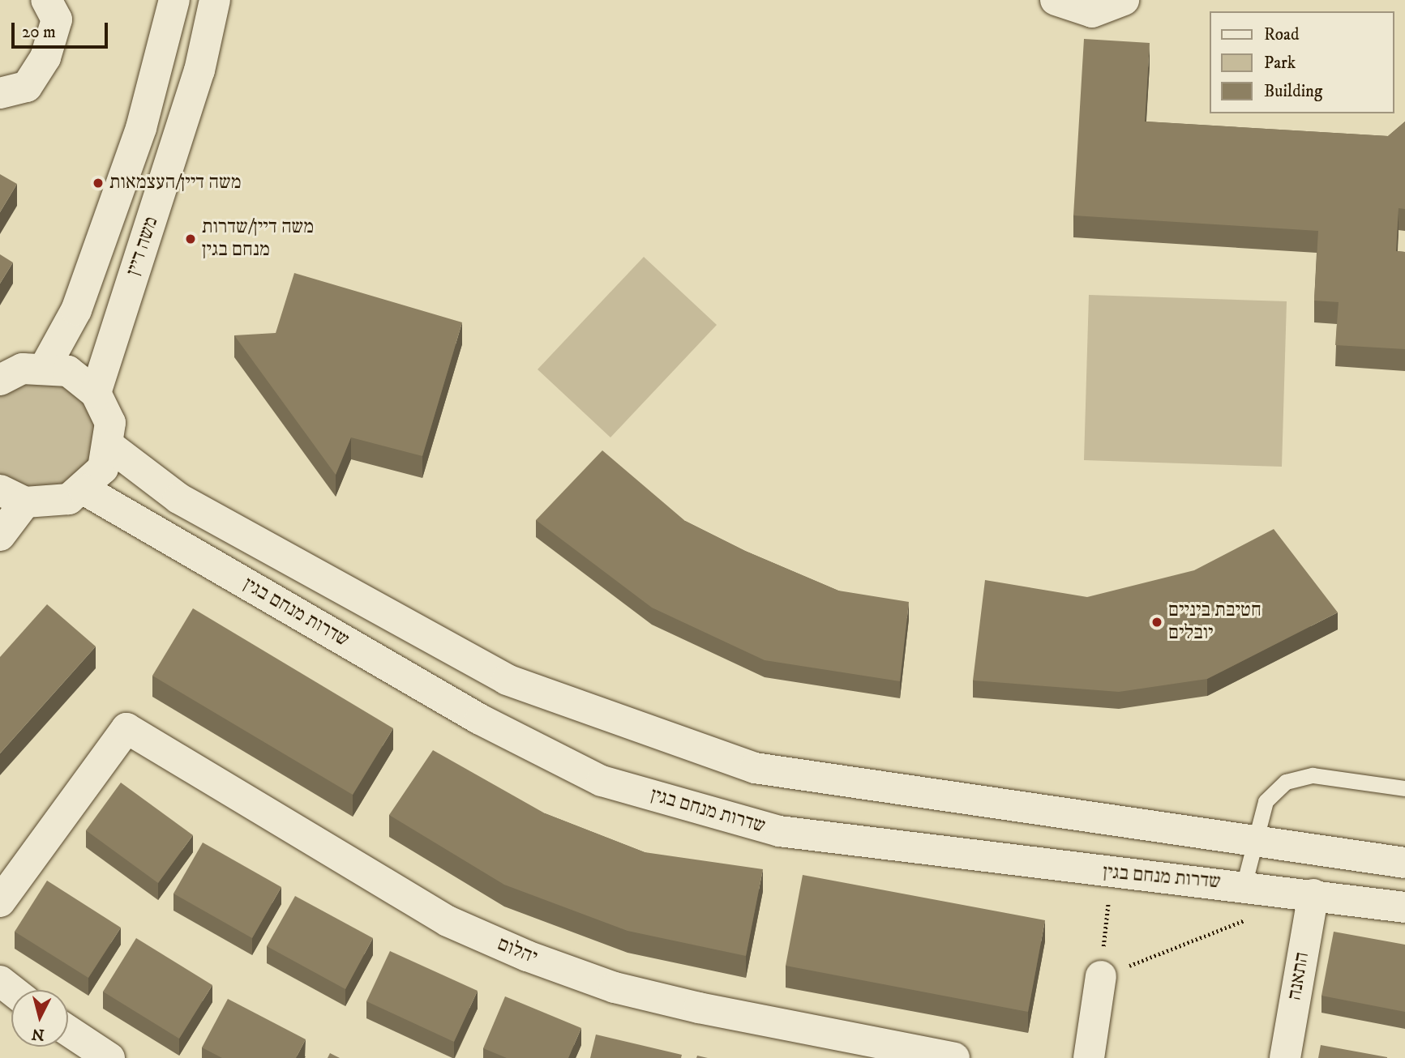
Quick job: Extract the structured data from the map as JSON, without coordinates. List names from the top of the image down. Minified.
{"streets":{"street":["משה דיין","שדרות מנחם בגין","יהלום","התאנה"]},"crossings":[["שדרות מנחם בגין","התאנה"]],"places":["משה דיין/העצמאות","משה דיין/שדרות מנחם בגין","חטיבת ביניים יובלים"],"legend":["Road","Park","Building"],"scale_bar":"20 m","north":"bottom"}
